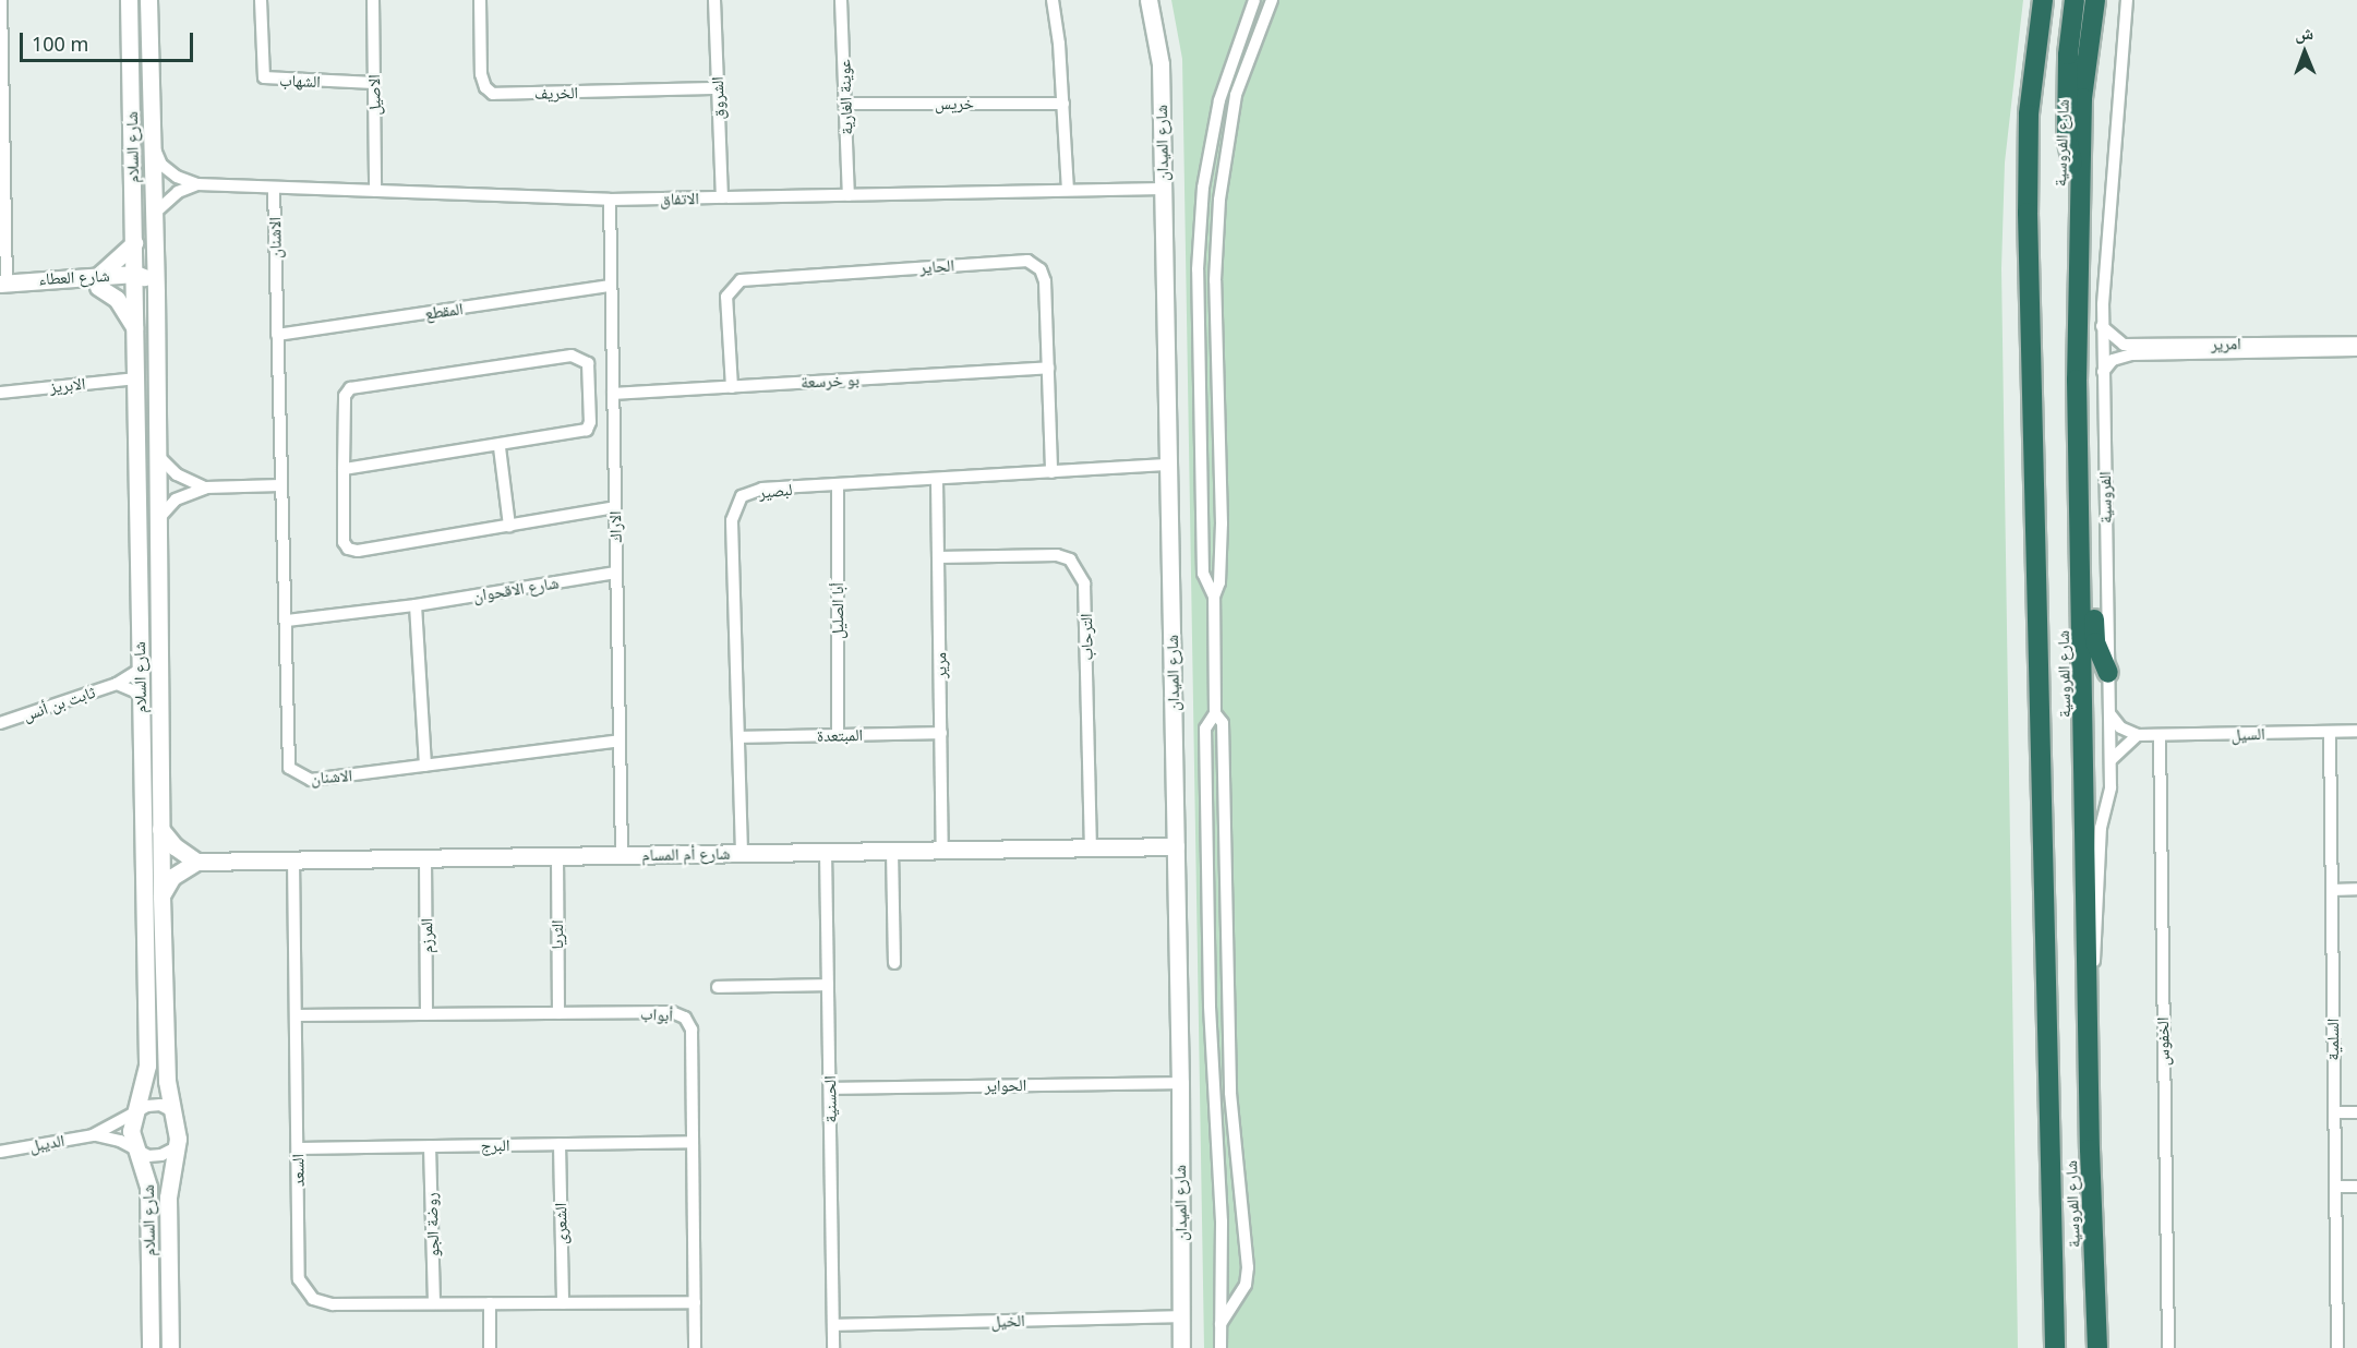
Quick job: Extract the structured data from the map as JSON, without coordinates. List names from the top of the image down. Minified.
{"streets":{"highway":["شارع الفروسية"],"main road":["شارع الميدان","شارع السلام","شارع العطاء","شارع أم المسام"],"street":["الشهاب","الخريف","الاصيل","عوينة الغارية","الشروق","خريس","الاتفاق","الاشنان","الحاير","المقطع","امرير","بو خرسعة","الابريز","لبصير","الفروسية","الاراك","شارع الاقحوان","أبا الصليل","الترحاب","مرير","ثابت بن أنس","السيل","المبتعدة","الثريا","المرزم","أبواب","السلمية","الخفوس","الحواير","الحسنية","الديبل","البرج","السعد","الشعرى","روضة الجو","الخيل"]},"crossings":[["الشهاب","الاصيل"],["الخريف","الشروق"],["الاصيل","الاتفاق"],["عوينة الغارية","خريس"],["عوينة الغارية","الاتفاق"],["الشروق","الاتفاق"],["شارع الميدان","الاتفاق"],["شارع الميدان","لبصير"],["شارع الميدان","شارع أم المسام"],["شارع الميدان","الحواير"],["شارع الميدان","الخيل"],["شارع الفروسية","الفروسية"],["شارع السلام","الاتفاق"],["شارع السلام","شارع العطاء"],["شارع السلام","الابريز"],["شارع السلام","ثابت بن أنس"],["شارع السلام","الديبل"],["الاتفاق","الاشنان"],["الاتفاق","الاراك"],["الاشنان","المقطع"],["الاشنان","الاراك"],["الاشنان","شارع الاقحوان"],["الحاير","بو خرسعة"],["الحاير","لبصير"],["المقطع","الاراك"],["امرير","الفروسية"],["بو خرسعة","الاراك"],["لبصير","أبا الصليل"],["لبصير","مرير"],["لبصير","المبتعدة"],["لبصير","شارع أم المسام"],["الاراك","شارع الاقحوان"],["الاراك","شارع أم المسام"],["أبا الصليل","المبتعدة"],["الترحاب","مرير"],["الترحاب","شارع أم المسام"],["مرير","المبتعدة"],["مرير","شارع أم المسام"],["السيل","السلمية"],["السيل","الخفوس"],["شارع أم المسام","الثريا"],["شارع أم المسام","المرزم"],["شارع أم المسام","الحسنية"],["شارع أم المسام","السعد"],["الثريا","أبواب"],["المرزم","أبواب"],["أبواب","البرج"],["أبواب","السعد"],["الحواير","الحسنية"],["الحسنية","الخيل"],["البرج","السعد"],["البرج","الشعرى"],["البرج","روضة الجو"],["السعد","الشعرى"],["السعد","روضة الجو"]],"scale_bar":"100 m","north":"top"}
